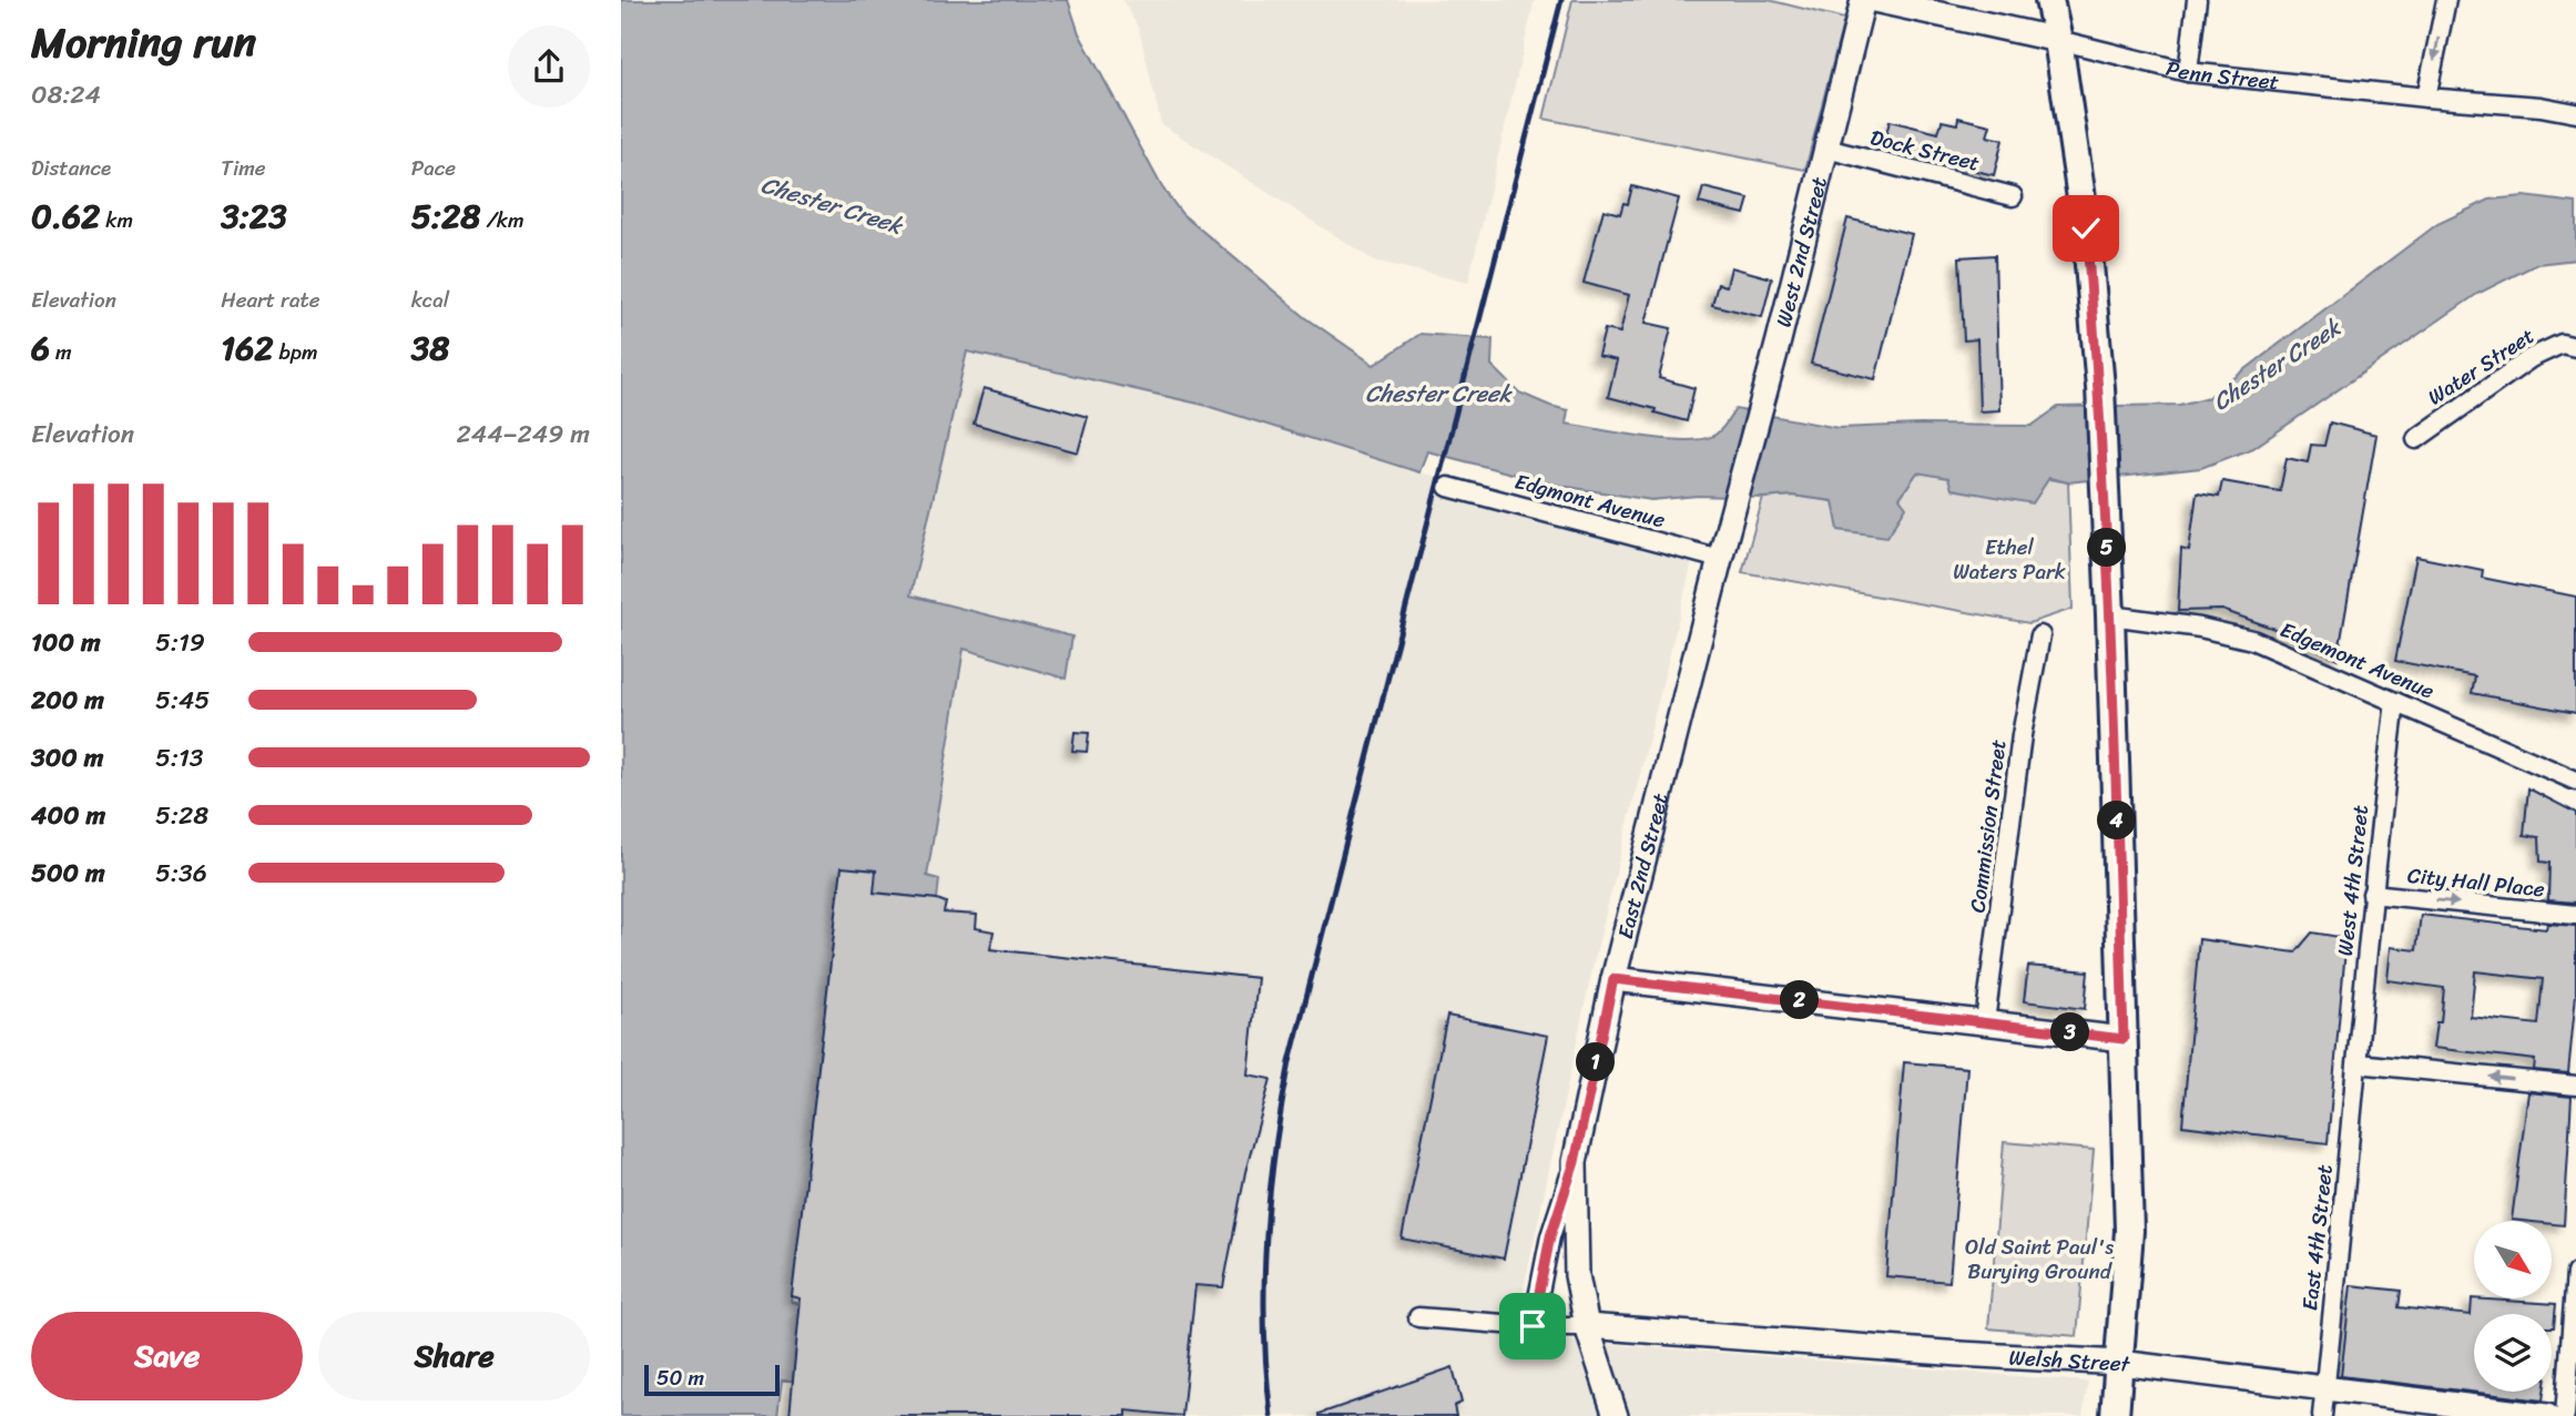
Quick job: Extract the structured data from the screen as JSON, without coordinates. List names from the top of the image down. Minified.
{"streets":{"street":["Penn Street","Dock Street","West 2nd Street","Water Street","Edgmont Avenue","Edgemont Avenue","Commission Street","East 2nd Street","West 4th Street","City Hall Place","East 4th Street","Welsh Street"]},"crossings":[["Dock Street","West 2nd Street"],["West 2nd Street","East 2nd Street"],["Edgmont Avenue","East 2nd Street"],["Edgemont Avenue","West 4th Street"],["East 2nd Street","Welsh Street"],["West 4th Street","City Hall Place"],["West 4th Street","East 4th Street"],["East 4th Street","Welsh Street"]],"one_way":["City Hall Place"],"water":["Chester Creek"],"parks":["Ethel Waters Park","Old Saint Paul's Burying Ground"],"scale_bar":"50 m","north":"bottom right","page":{"heading":["Morning run","08:24"],"stats":[["Distance","0.62 km"],["Time","3:23"],["Pace","5:28 /km"],["Elevation","6 m"],["Heart rate","162 bpm"],["kcal","38"]],"chart":["Elevation","244–249 m"],"pins":["5","4","2","3","1"],"list":[{"name":"100 m","note":"5:19"},{"name":"200 m","note":"5:45"},{"name":"300 m","note":"5:13"},{"name":"400 m","note":"5:28"},{"name":"500 m","note":"5:36"}],"buttons":["Save","Share"],"scale":"50 m"}}
